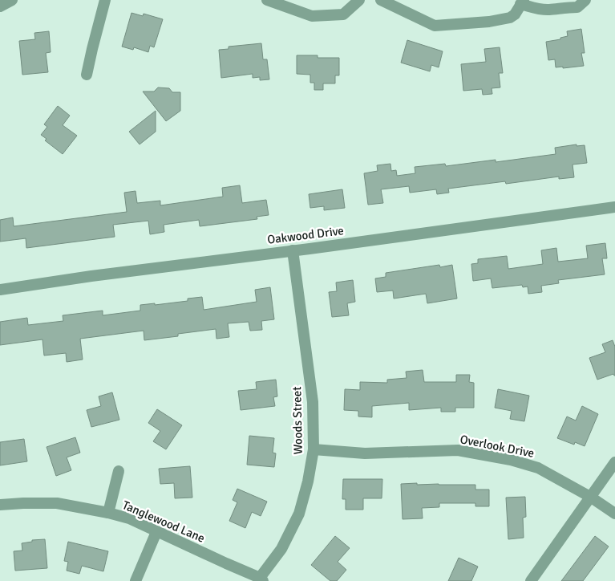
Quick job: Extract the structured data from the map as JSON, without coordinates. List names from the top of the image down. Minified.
{"streets":{"street":["Oakwood Drive","Woods Street","Overlook Drive","Tanglewood Lane"]},"crossings":[["Oakwood Drive","Woods Street"],["Woods Street","Overlook Drive"],["Woods Street","Tanglewood Lane"]]}
